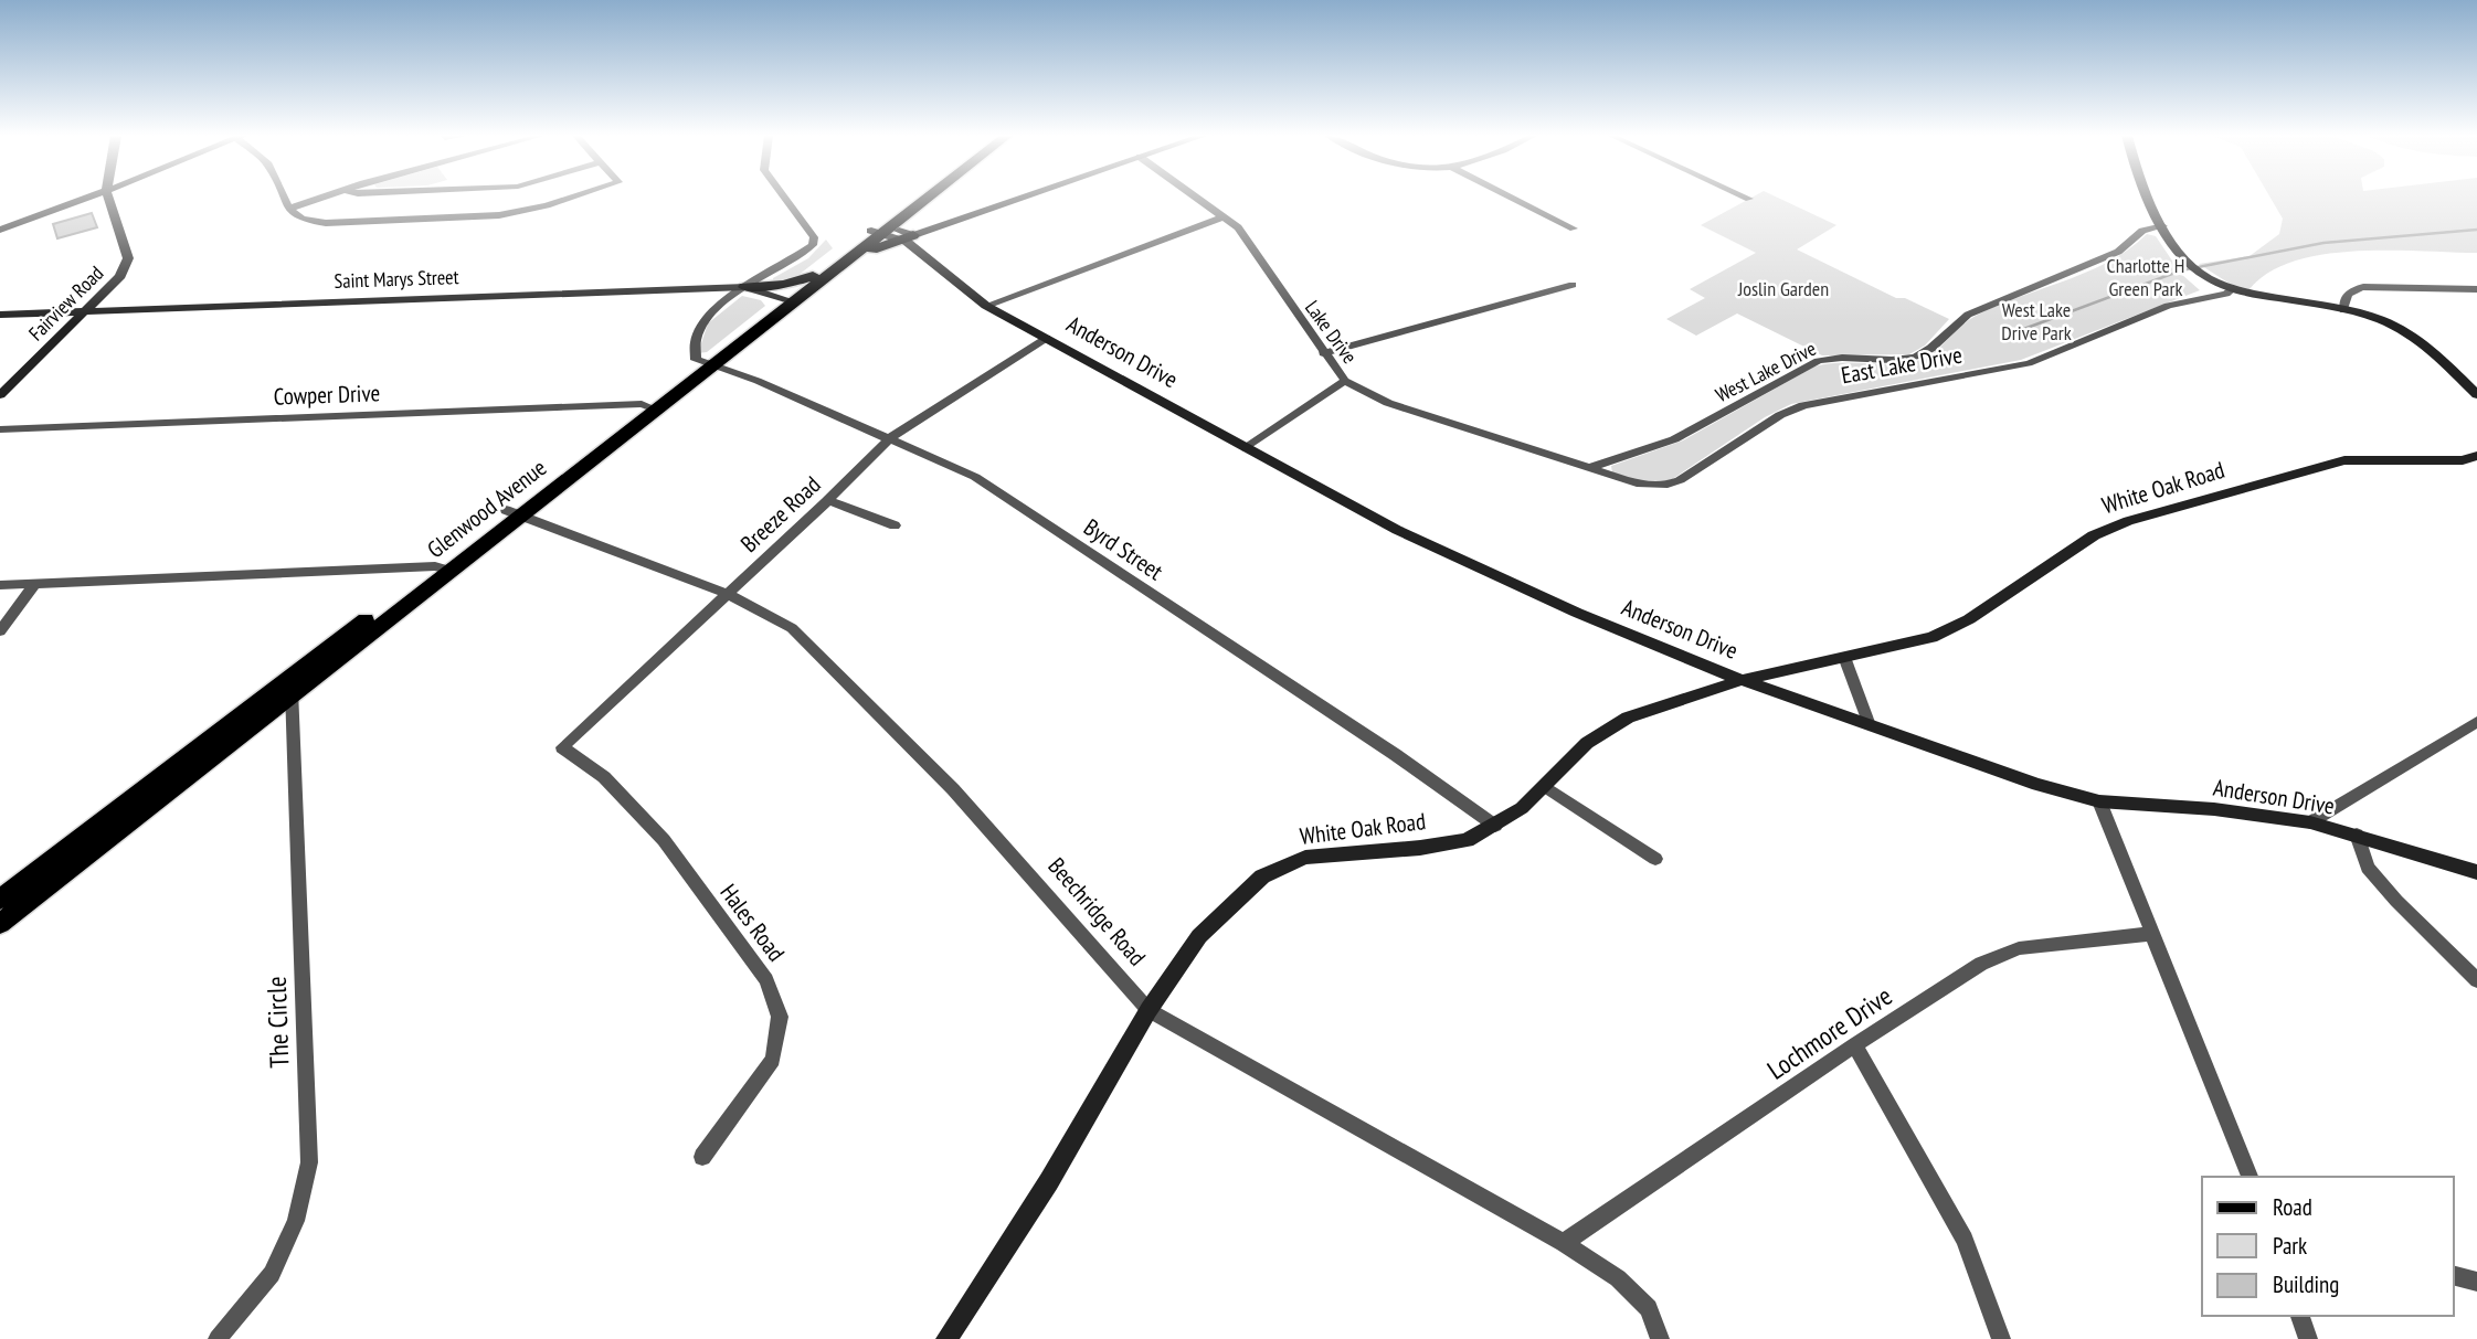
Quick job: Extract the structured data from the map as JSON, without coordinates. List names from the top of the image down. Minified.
{"streets":{"main road":["Glenwood Avenue"],"street":["Saint Marys Street","Fairview Road","Lake Drive","Anderson Drive","East Lake Drive","West Lake Drive","Cowper Drive","White Oak Road","Breeze Road","Byrd Street","Beechridge Road","Hales Road","The Circle","Lochmore Drive"]},"crossings":[["Saint Marys Street","Fairview Road"],["Saint Marys Street","Glenwood Avenue"],["Lake Drive","East Lake Drive"],["Lake Drive","West Lake Drive"],["Anderson Drive","White Oak Road"],["Anderson Drive","Breeze Road"],["East Lake Drive","West Lake Drive"],["Cowper Drive","Glenwood Avenue"],["White Oak Road","Byrd Street"],["White Oak Road","Beechridge Road"],["Glenwood Avenue","Byrd Street"],["Glenwood Avenue","Beechridge Road"],["Glenwood Avenue","The Circle"],["Breeze Road","Byrd Street"],["Breeze Road","Beechridge Road"],["Breeze Road","Hales Road"],["Beechridge Road","Lochmore Drive"]],"parks":["Charlotte H Green Park","Joslin Garden","West Lake Drive Park"],"legend":["Road","Park","Building"]}
